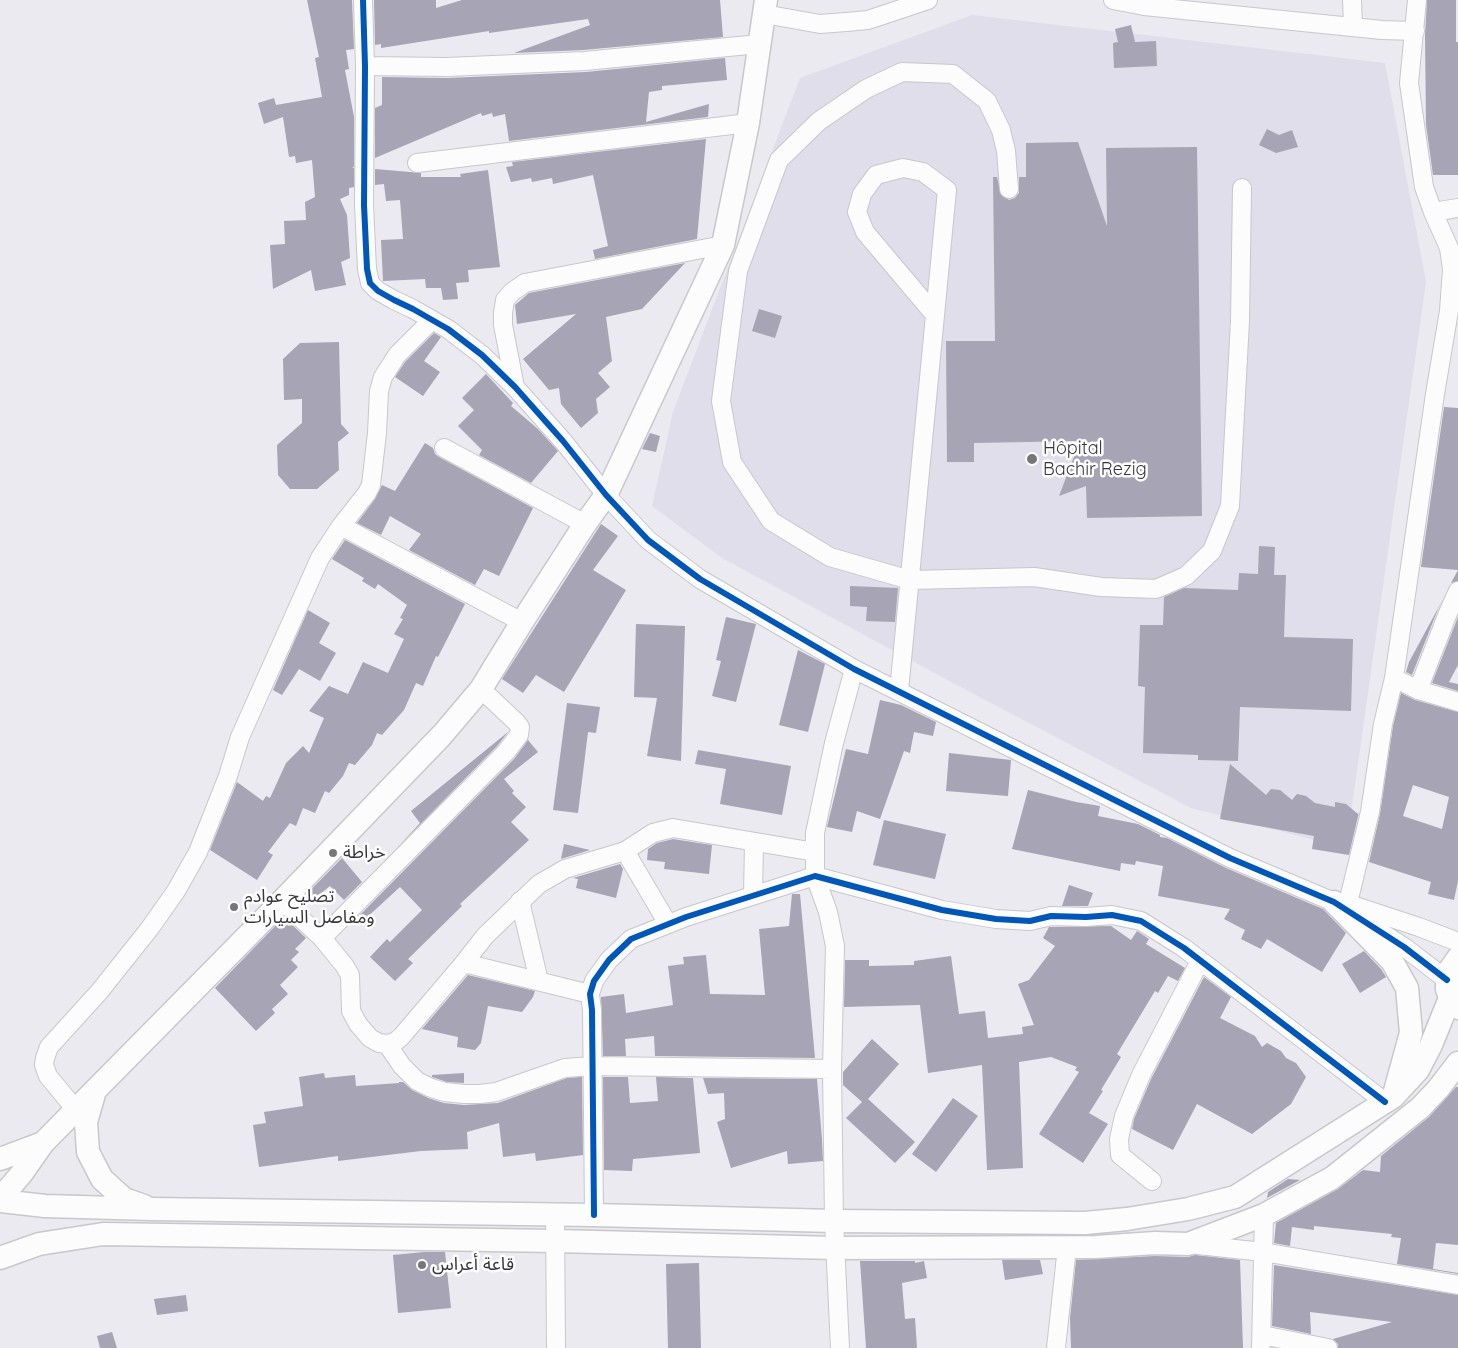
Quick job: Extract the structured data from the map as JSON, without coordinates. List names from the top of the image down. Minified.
{"places":["Hôpital Bachir Rezig","خراطة","تصليح عوادم ومفاصل السيارات","قاعة أعراس"]}
